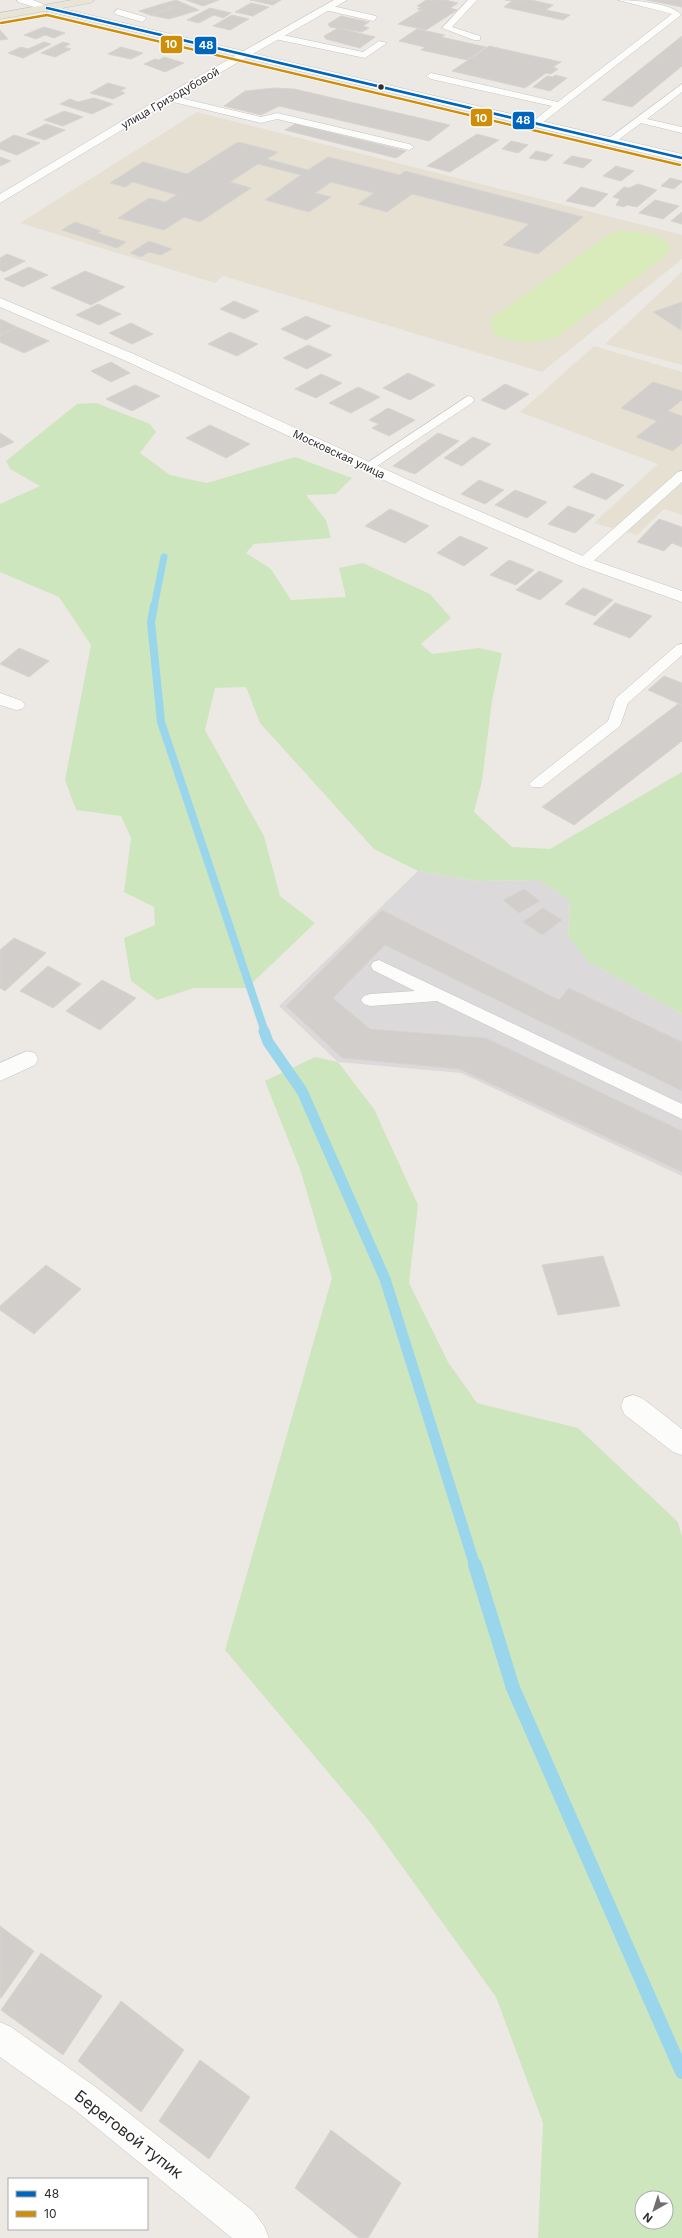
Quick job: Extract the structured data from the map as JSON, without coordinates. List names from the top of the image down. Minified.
{"streets":{"street":["улица Гризодубовой","Московская улица","Береговой тупик"]},"lines":["transit line 48","transit line 10"],"legend":["48","10"],"north":"bottom left"}
